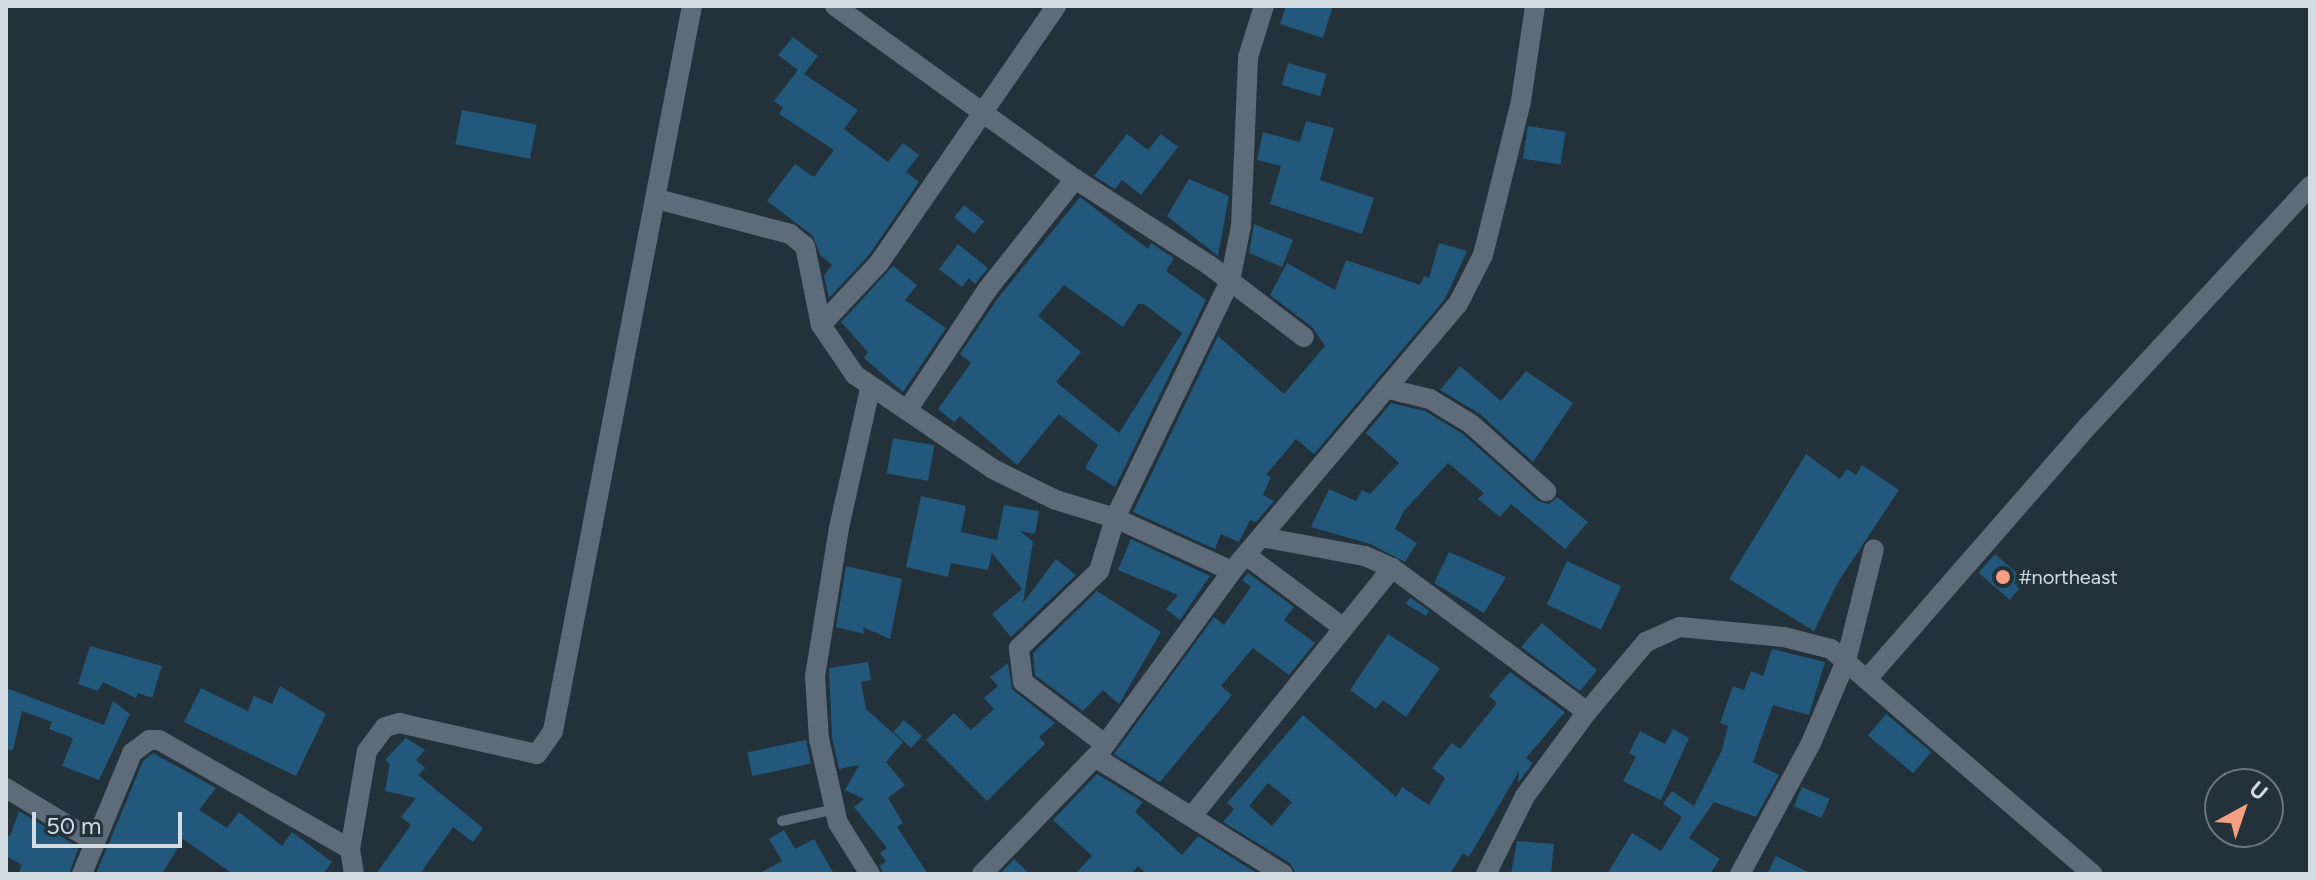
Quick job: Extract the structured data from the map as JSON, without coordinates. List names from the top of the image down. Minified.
{"places":["#northeast"],"scale_bar":"50 m","north":"top right"}
